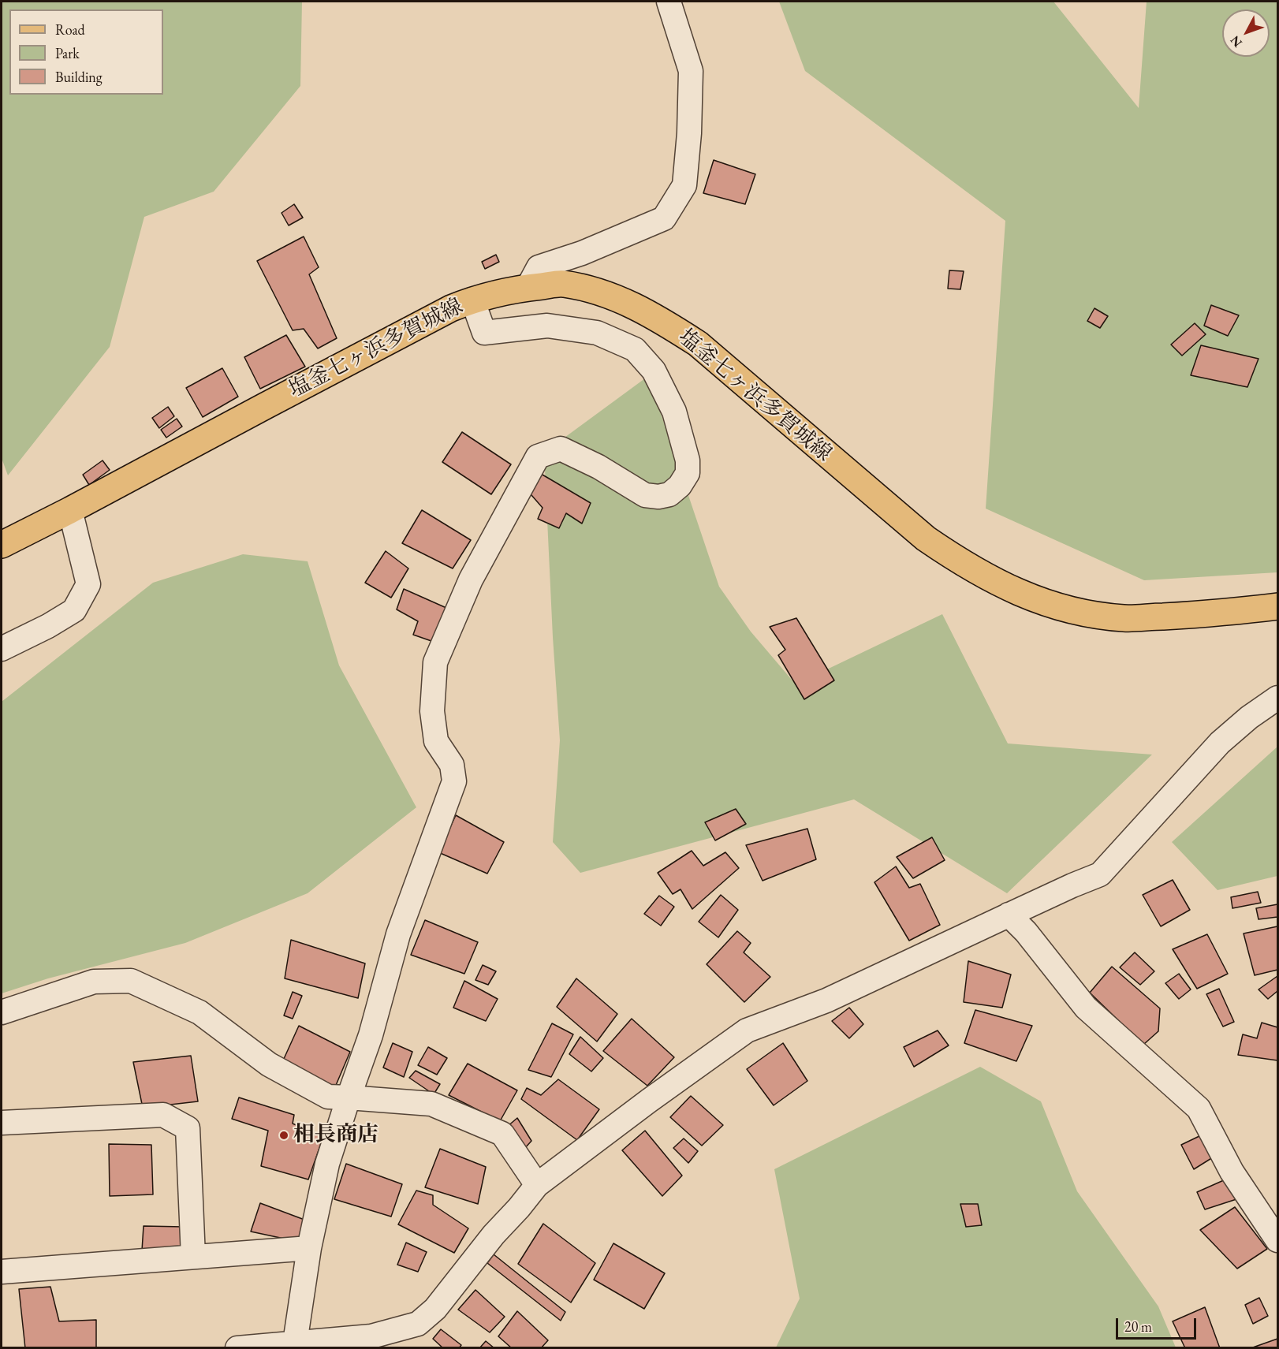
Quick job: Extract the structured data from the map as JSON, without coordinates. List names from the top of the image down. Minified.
{"streets":{"main road":["塩釜七ヶ浜多賀城線"]},"places":["相長商店"],"legend":["Road","Park","Building"],"scale_bar":"20 m","north":"bottom left"}
